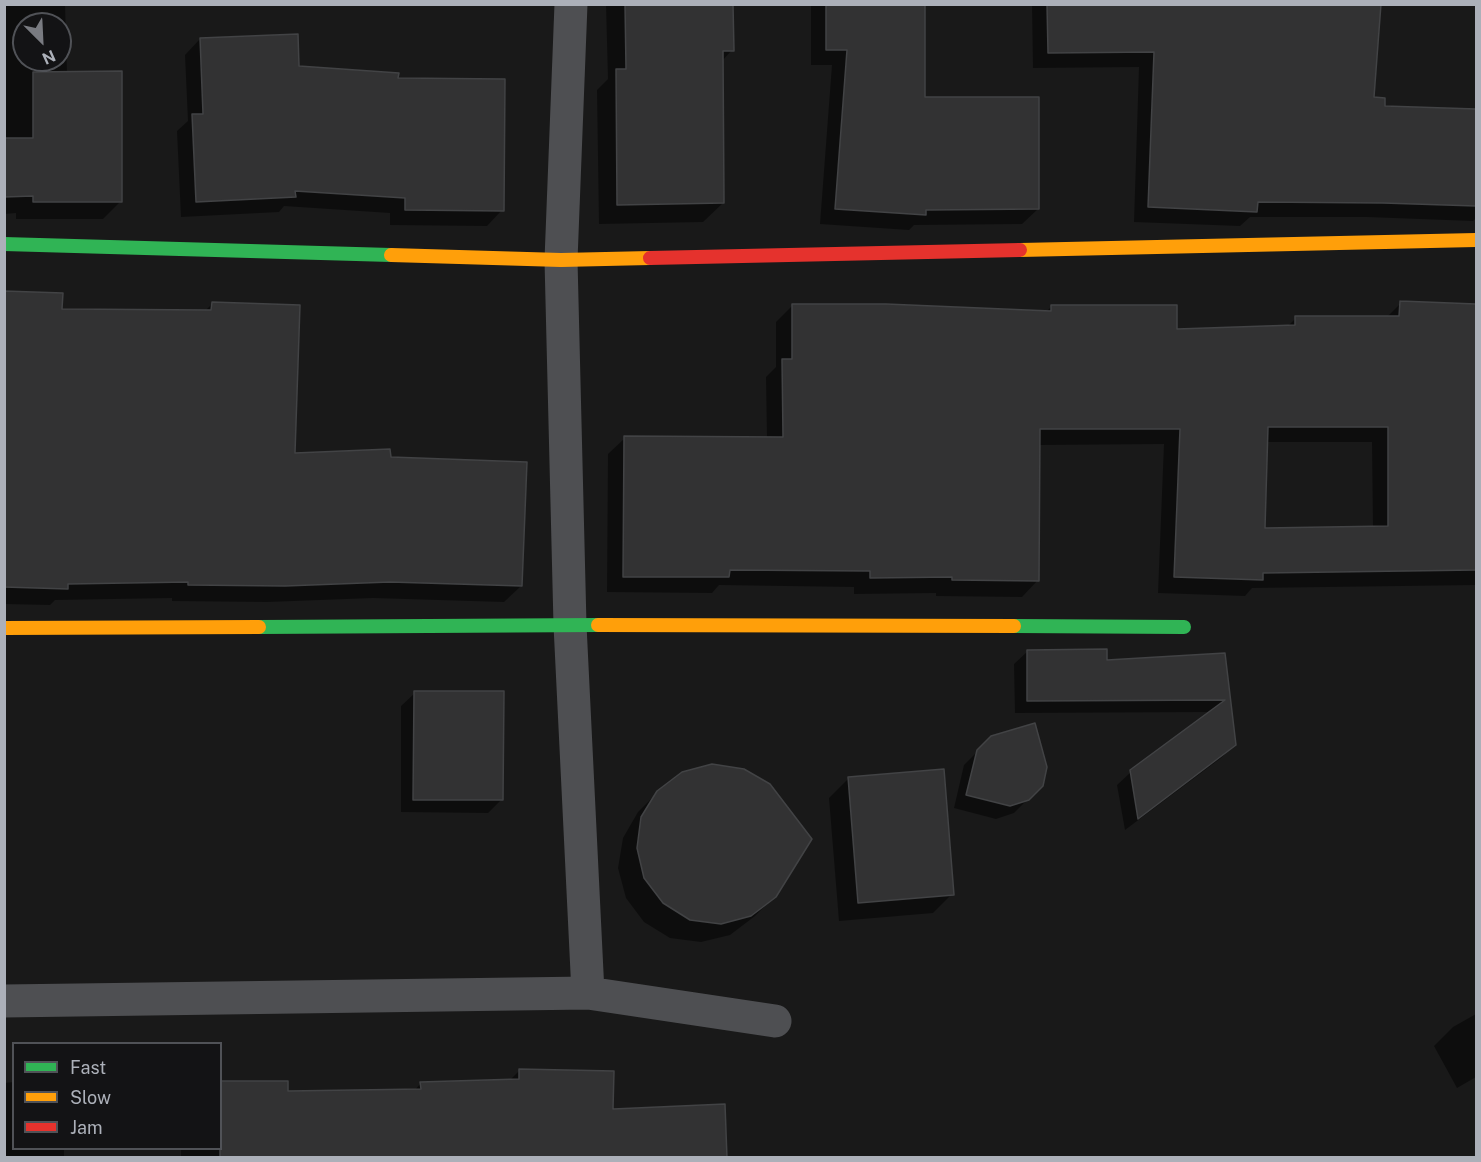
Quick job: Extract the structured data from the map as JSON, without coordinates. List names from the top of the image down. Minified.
{"legend":["Fast","Slow","Jam"],"north":"bottom right"}
